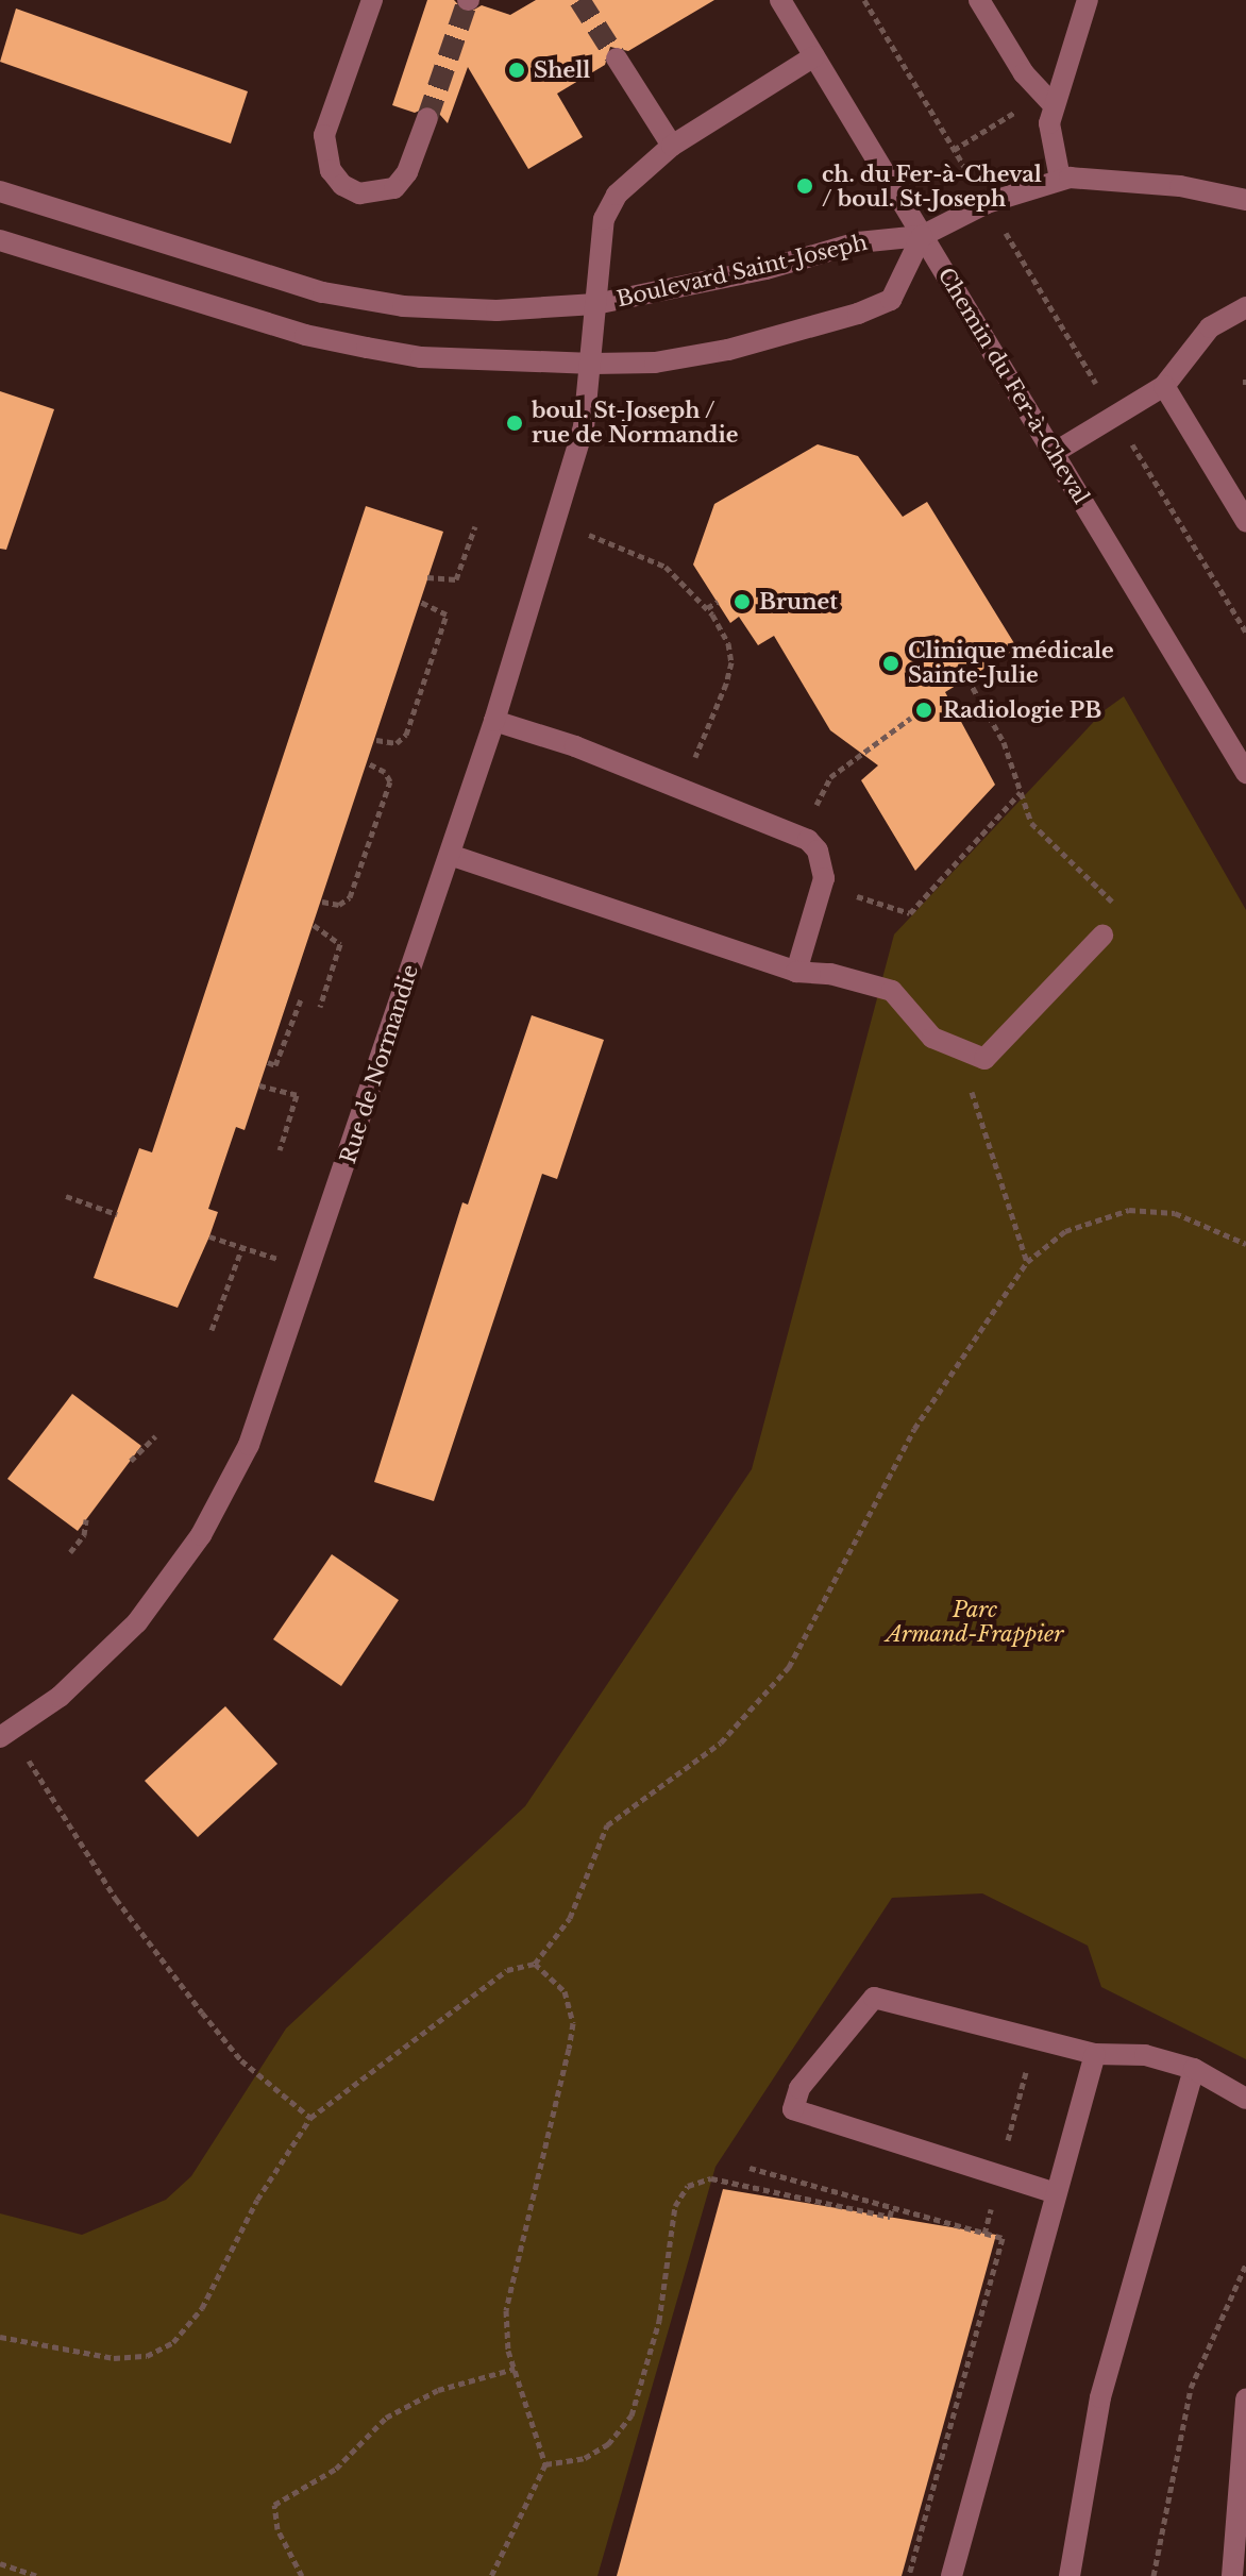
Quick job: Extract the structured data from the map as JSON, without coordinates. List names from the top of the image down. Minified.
{"streets":{"street":["Boulevard Saint-Joseph","Chemin du Fer-à-Cheval","Rue de Normandie"]},"crossings":[["Boulevard Saint-Joseph","Chemin du Fer-à-Cheval"],["Boulevard Saint-Joseph","Rue de Normandie"],["Chemin du Fer-à-Cheval","Rue de Normandie"]],"parks":["Parc Armand-Frappier"],"places":["Shell","ch. du Fer-à-Cheval / boul. St-Joseph","boul. St-Joseph / rue de Normandie","Brunet","Clinique médicale Sainte-Julie","Radiologie PB"]}
